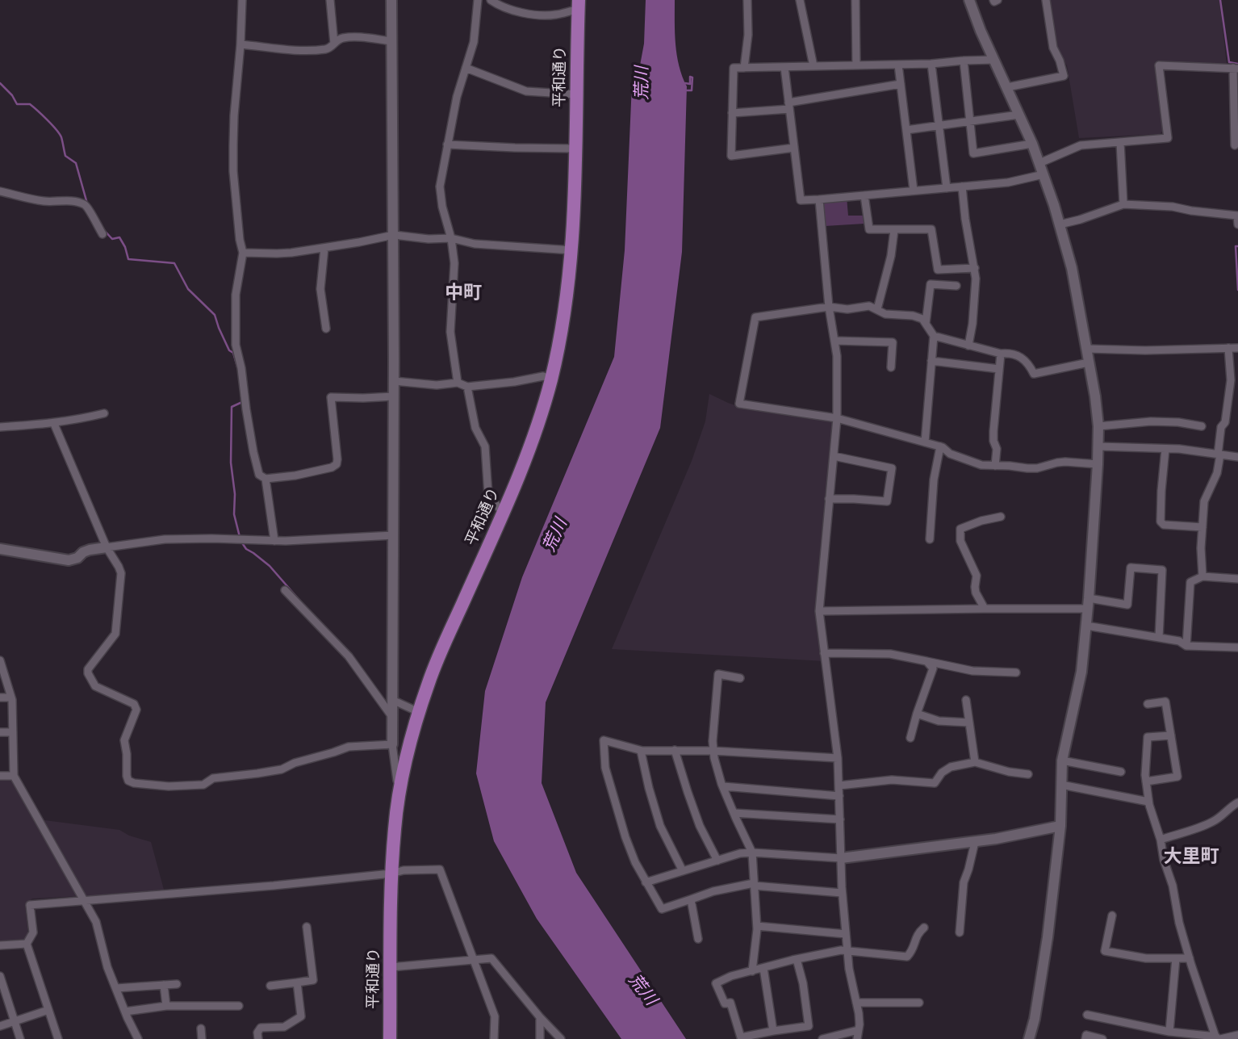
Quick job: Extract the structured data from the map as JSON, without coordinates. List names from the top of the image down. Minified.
{"streets":{"highway":["平和通り"]},"districts":["中町","大里町"],"water":["荒川"]}
